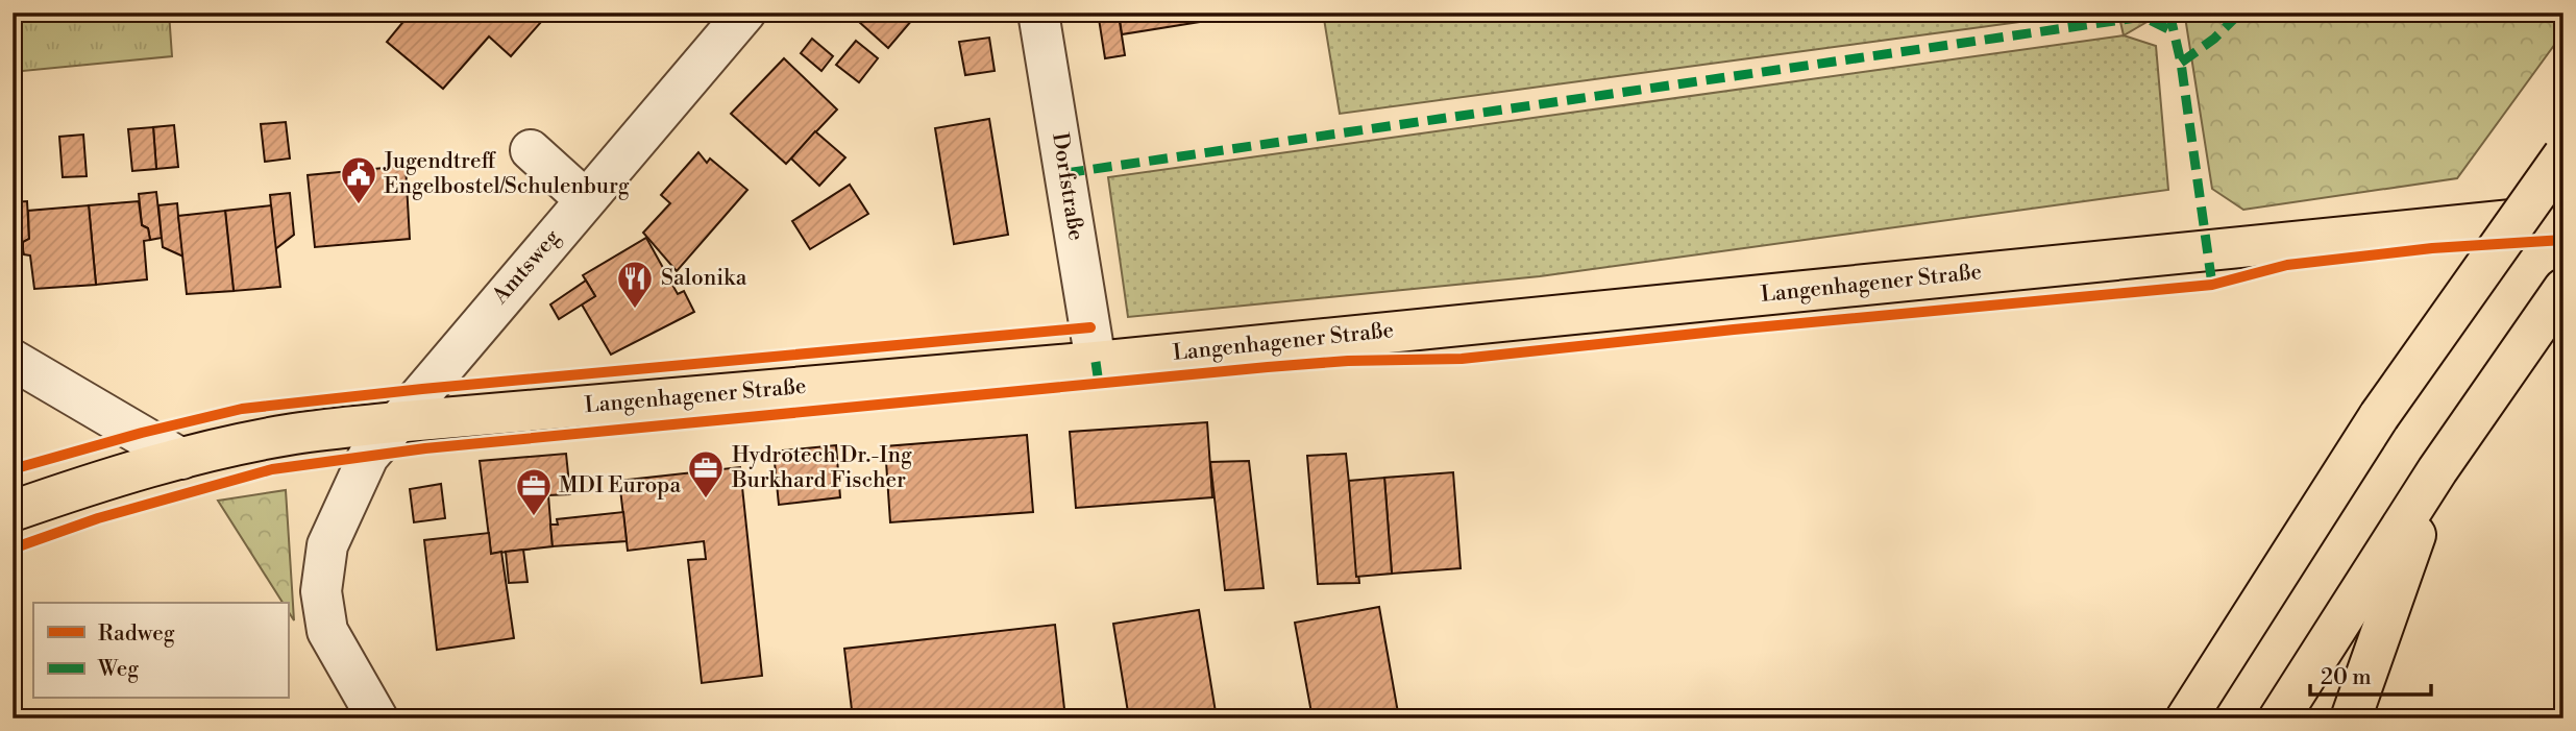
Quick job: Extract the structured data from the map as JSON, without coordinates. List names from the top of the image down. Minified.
{"streets":{"main road":["Langenhagener Straße"],"street":["Dorfstraße","Amtsweg"]},"crossings":[["Dorfstraße","Langenhagener Straße"],["Amtsweg","Langenhagener Straße"]],"places":{"public building":["Jugendtreff Engelbostel/Schulenburg"],"restaurant":["Salonika"],"office":["Hydrotech Dr.-Ing Burkhard Fischer","MDI Europa"]},"legend":["Radweg","Weg"],"scale_bar":"20 m"}
